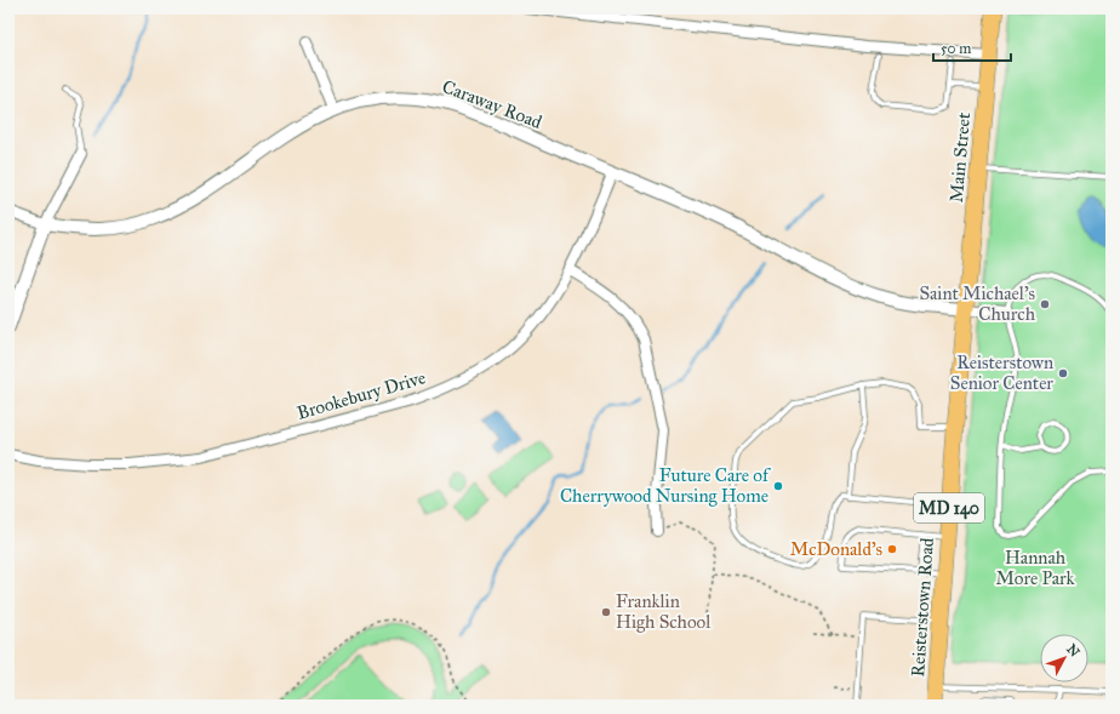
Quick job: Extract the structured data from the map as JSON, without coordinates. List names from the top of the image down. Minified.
{"streets":{"main road":["Main Street","MD 140","Reisterstown Road"],"street":["Caraway Road","Brookebury Drive"]},"crossings":[["Caraway Road","Main Street"],["Caraway Road","Brookebury Drive"],["Caraway Road","Reisterstown Road"],["Main Street","Reisterstown Road"]],"parks":["Hannah More Park"],"places":["Saint Michael's Church","Reisterstown Senior Center","Future Care of Cherrywood Nursing Home","McDonald's","Franklin High School"],"scale_bar":"50 m","north":"top right"}
